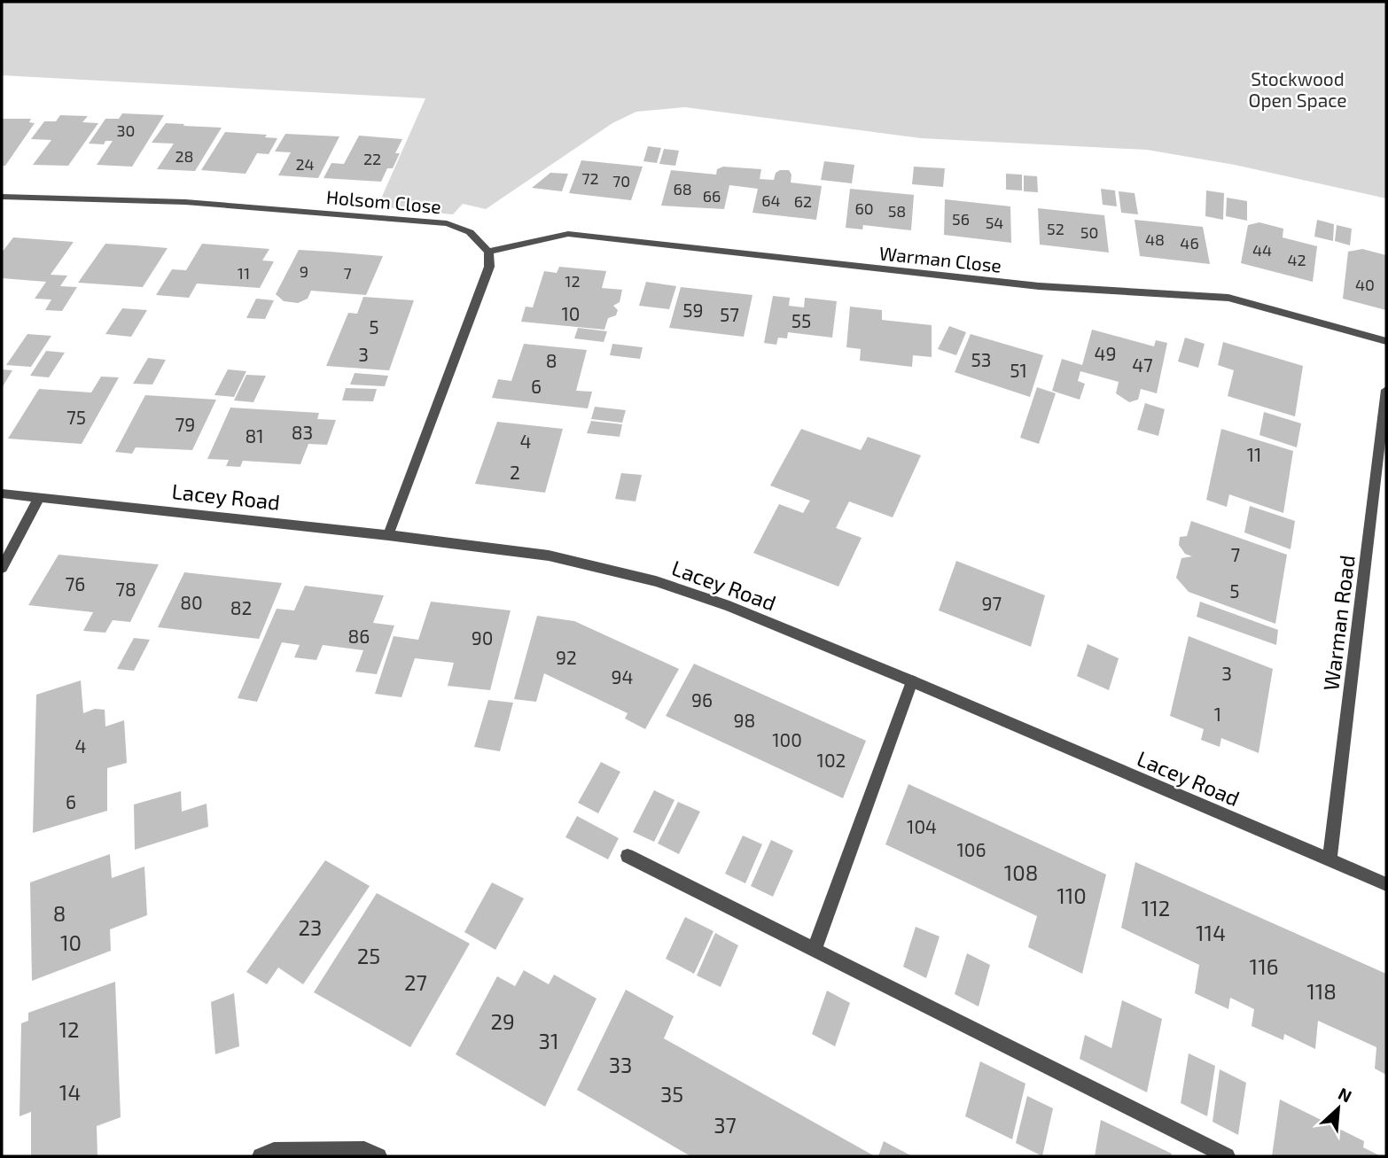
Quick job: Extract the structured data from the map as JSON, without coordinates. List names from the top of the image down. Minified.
{"streets":{"street":["Holsom Close","Warman Close","Lacey Road","Warman Road"]},"crossings":[["Holsom Close","Warman Close"],["Lacey Road","Warman Road"]],"parks":["Stockwood Open Space"],"house_numbers":["30","28","22","24","72","70","68","66","64","62","60","58","56","54","52","50","48","46","44","42","9","11","7","12","40","59","10","57","55","5","49","3","53","8","47","51","6","75","79","83","81","4","11","2","7","76","78","5","80","97","82","86","90","92","3","94","96","1","98","100","4","102","6","104","106","108","110","112","8","23","114","10","25","116","27","118","29","12","31","33","14","35","37"],"north":"top right"}
